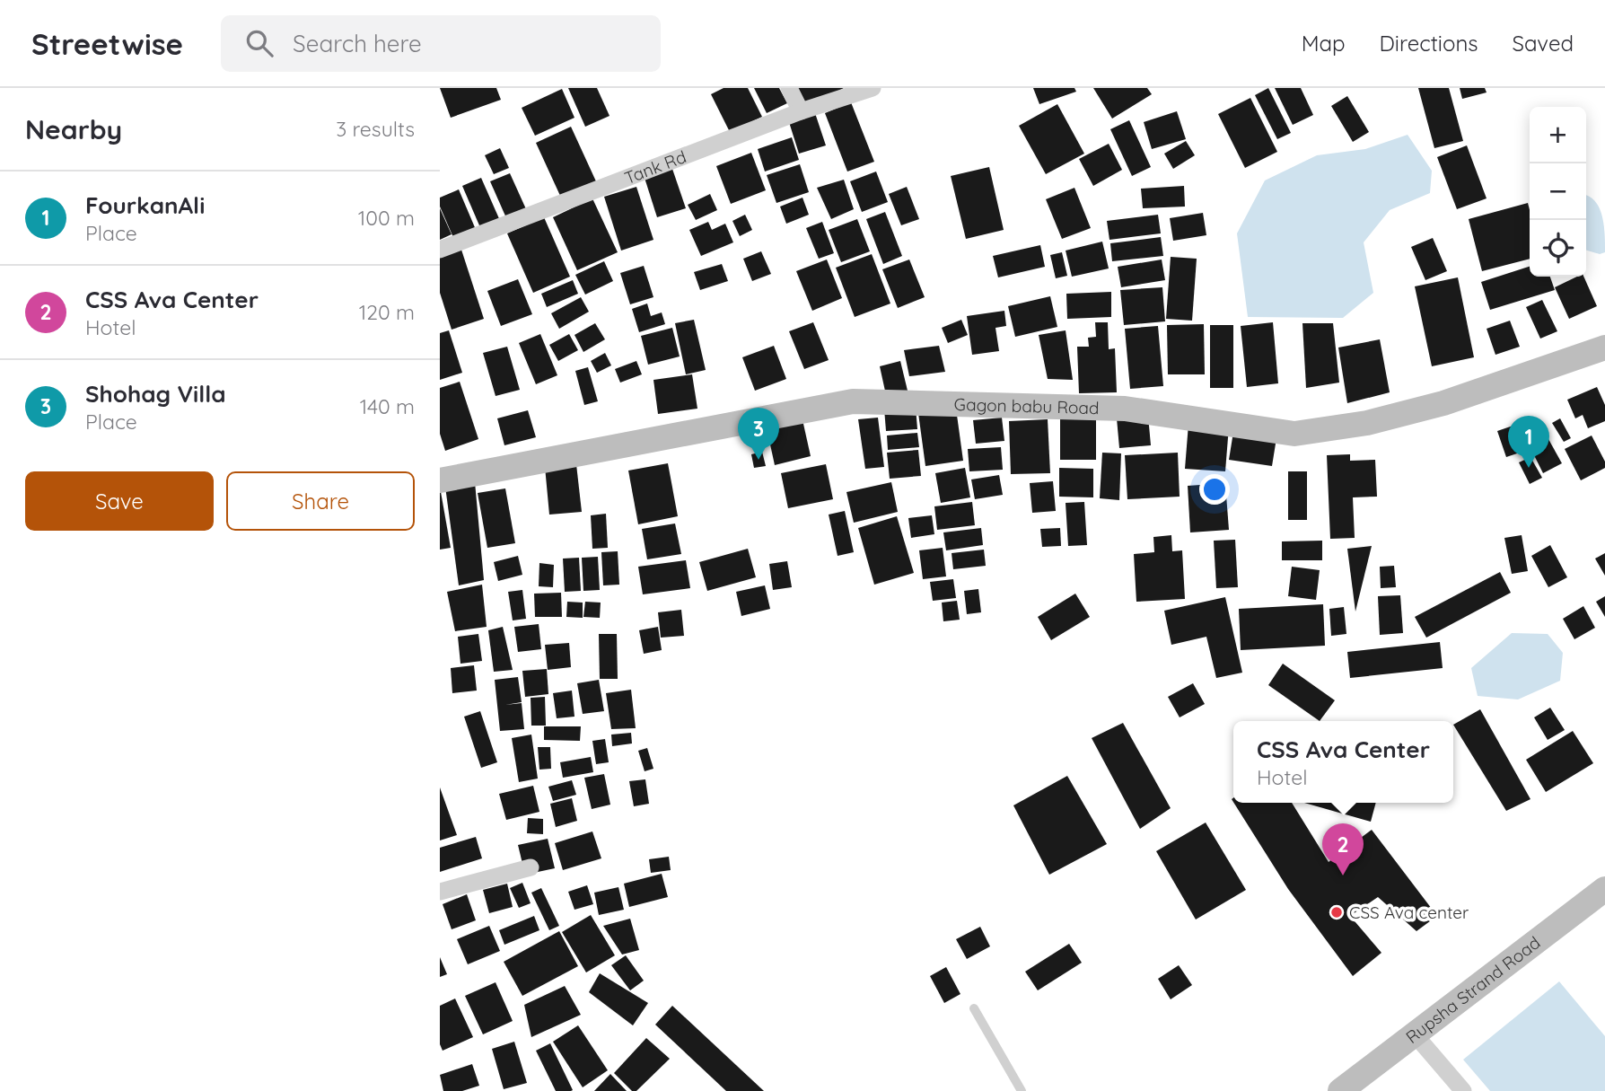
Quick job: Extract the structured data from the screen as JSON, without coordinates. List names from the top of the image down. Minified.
{"streets":{"street":["Tank Rd","Gagon babu Road","Rupsha Strand Road"]},"places":["CSS Ava center"],"page":{"header":"Streetwise","search":"Search here","nav":["Map","Directions","Saved"],"heading":["Nearby","3 results"],"map_buttons":["+","−"],"list":[{"mark":"1","name":"FourkanAli","note":"Place","value":"100 m"},{"mark":"2","name":"CSS Ava Center","note":"Hotel","value":"120 m"},{"mark":"3","name":"Shohag Villa","note":"Place","value":"140 m"}],"pins":["3","1","2"],"buttons":["Save","Share"],"popup":["CSS Ava Center","Hotel"]}}
